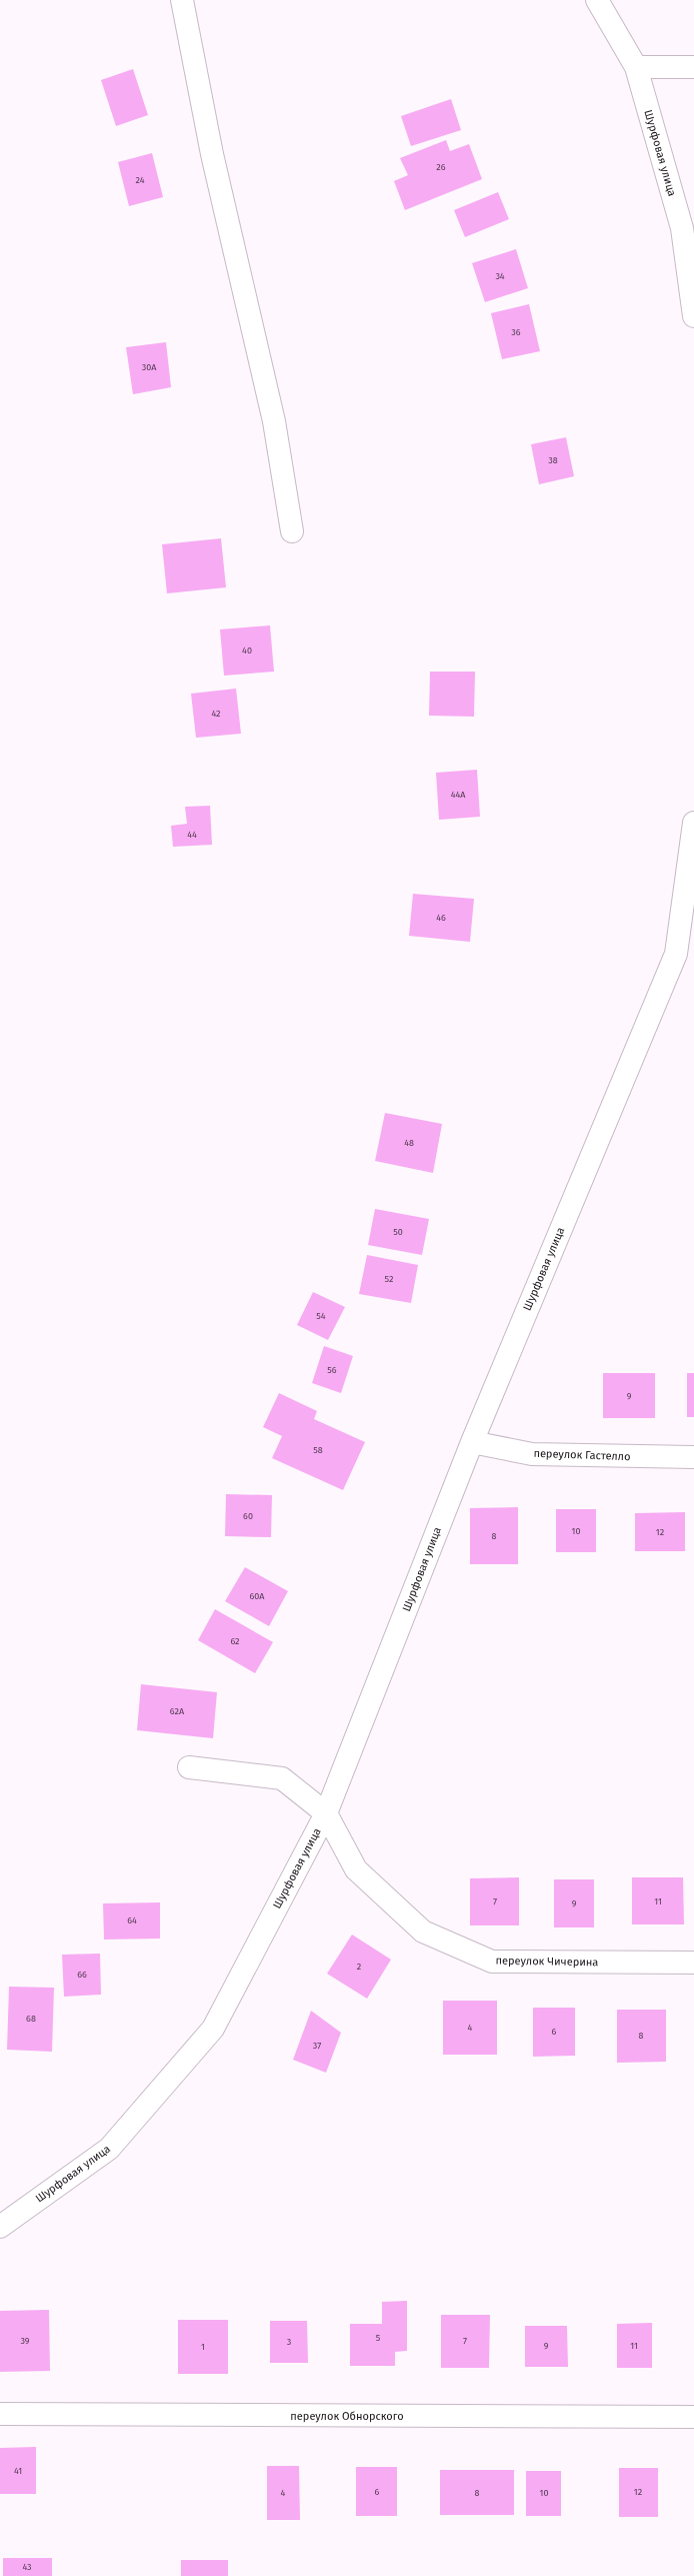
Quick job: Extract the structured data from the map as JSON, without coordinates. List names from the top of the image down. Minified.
{"streets":{"street":["Шурфовая улица","переулок Гастелло","переулок Чичерина","переулок Обнорского"]},"crossings":[["Шурфовая улица","переулок Гастелло"],["Шурфовая улица","переулок Чичерина"]],"house_numbers":["26","24","34","36","30А","38","40","42","44А","44","46","48","50","52","54","56","9","58","60","10","12","8","60А","62","62А","7","11","9","64","2","66","68","4","6","8","37","5","39","7","3","9","11","1","41","6","12","4","8","10","43"]}
